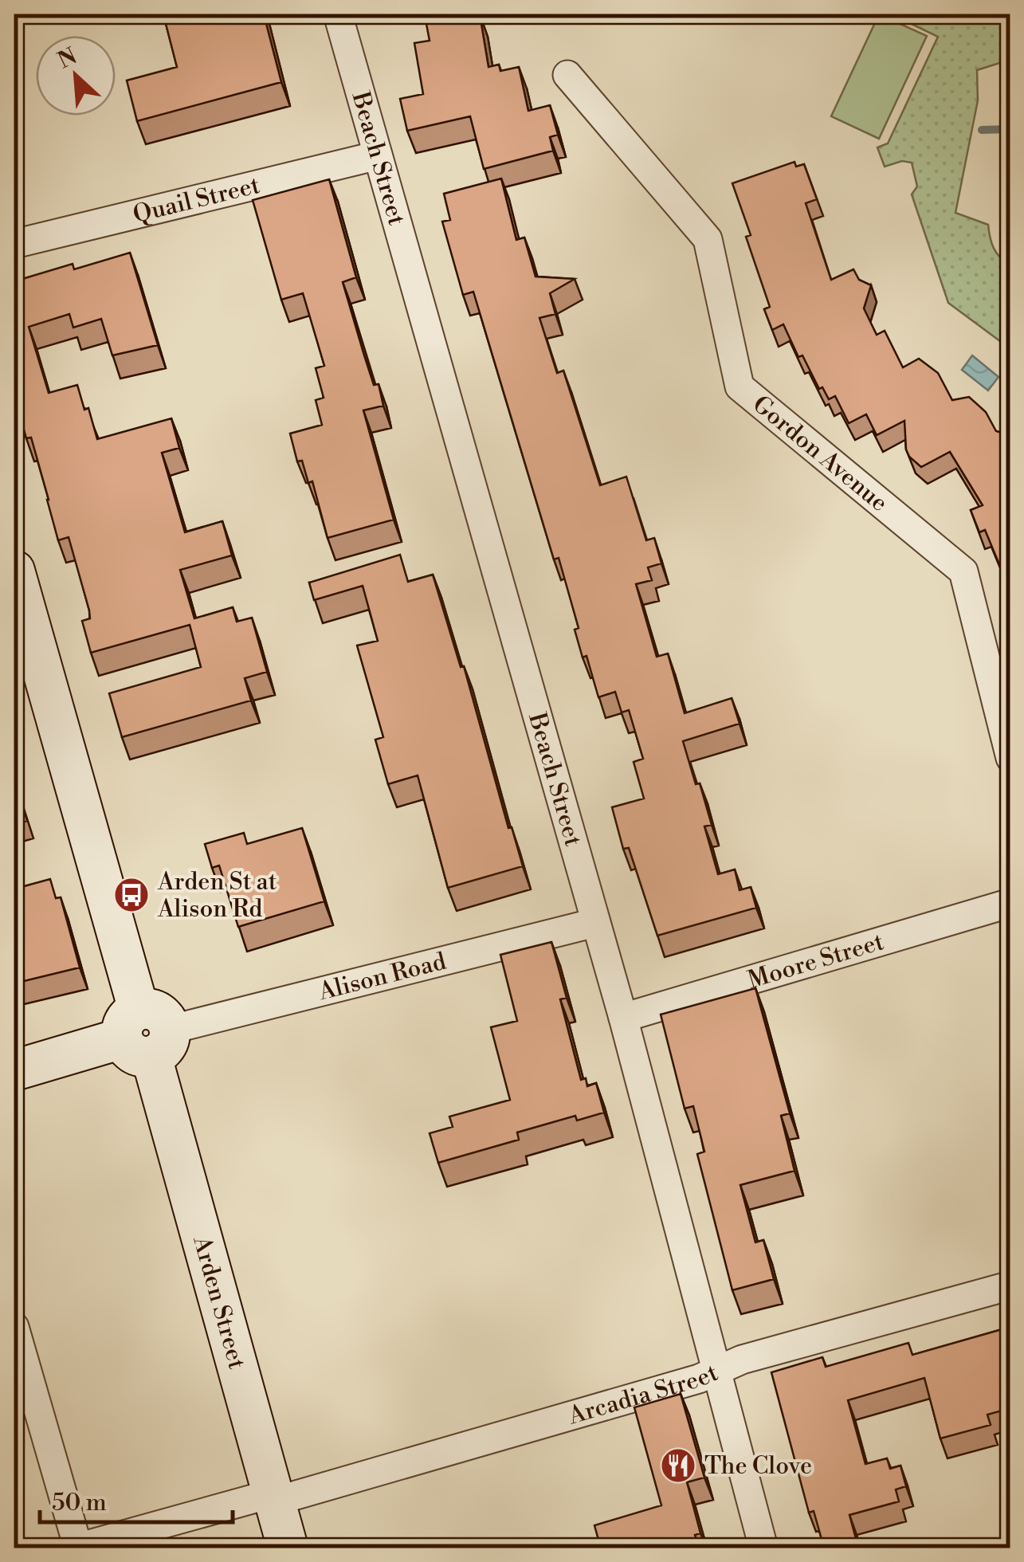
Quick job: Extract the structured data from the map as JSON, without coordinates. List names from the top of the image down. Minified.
{"streets":{"main road":["Alison Road","Arden Street"],"street":["Beach Street","Quail Street","Gordon Avenue","Moore Street","Arcadia Street"]},"crossings":[["Beach Street","Quail Street"],["Beach Street","Moore Street"],["Beach Street","Alison Road"],["Beach Street","Arcadia Street"],["Alison Road","Arden Street"],["Arden Street","Arcadia Street"]],"places":{"bus stop":["Arden St at Alison Rd"],"restaurant":["The Clove"]},"scale_bar":"50 m","north":"top left"}
